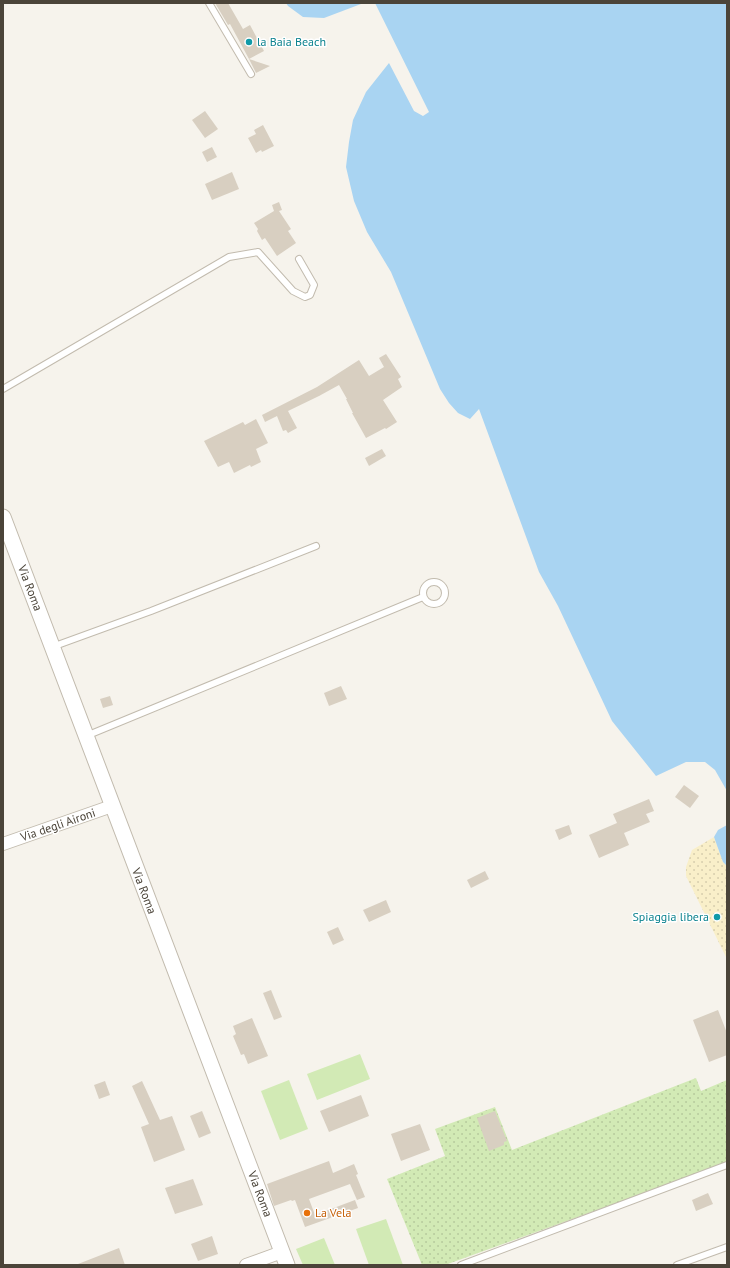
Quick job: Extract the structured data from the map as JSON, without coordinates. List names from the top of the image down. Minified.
{"streets":{"street":["Via Roma","Via degli Aironi"]},"crossings":[["Via Roma","Via degli Aironi"]],"places":["la Baia Beach","Spiaggia libera","La Vela"]}
